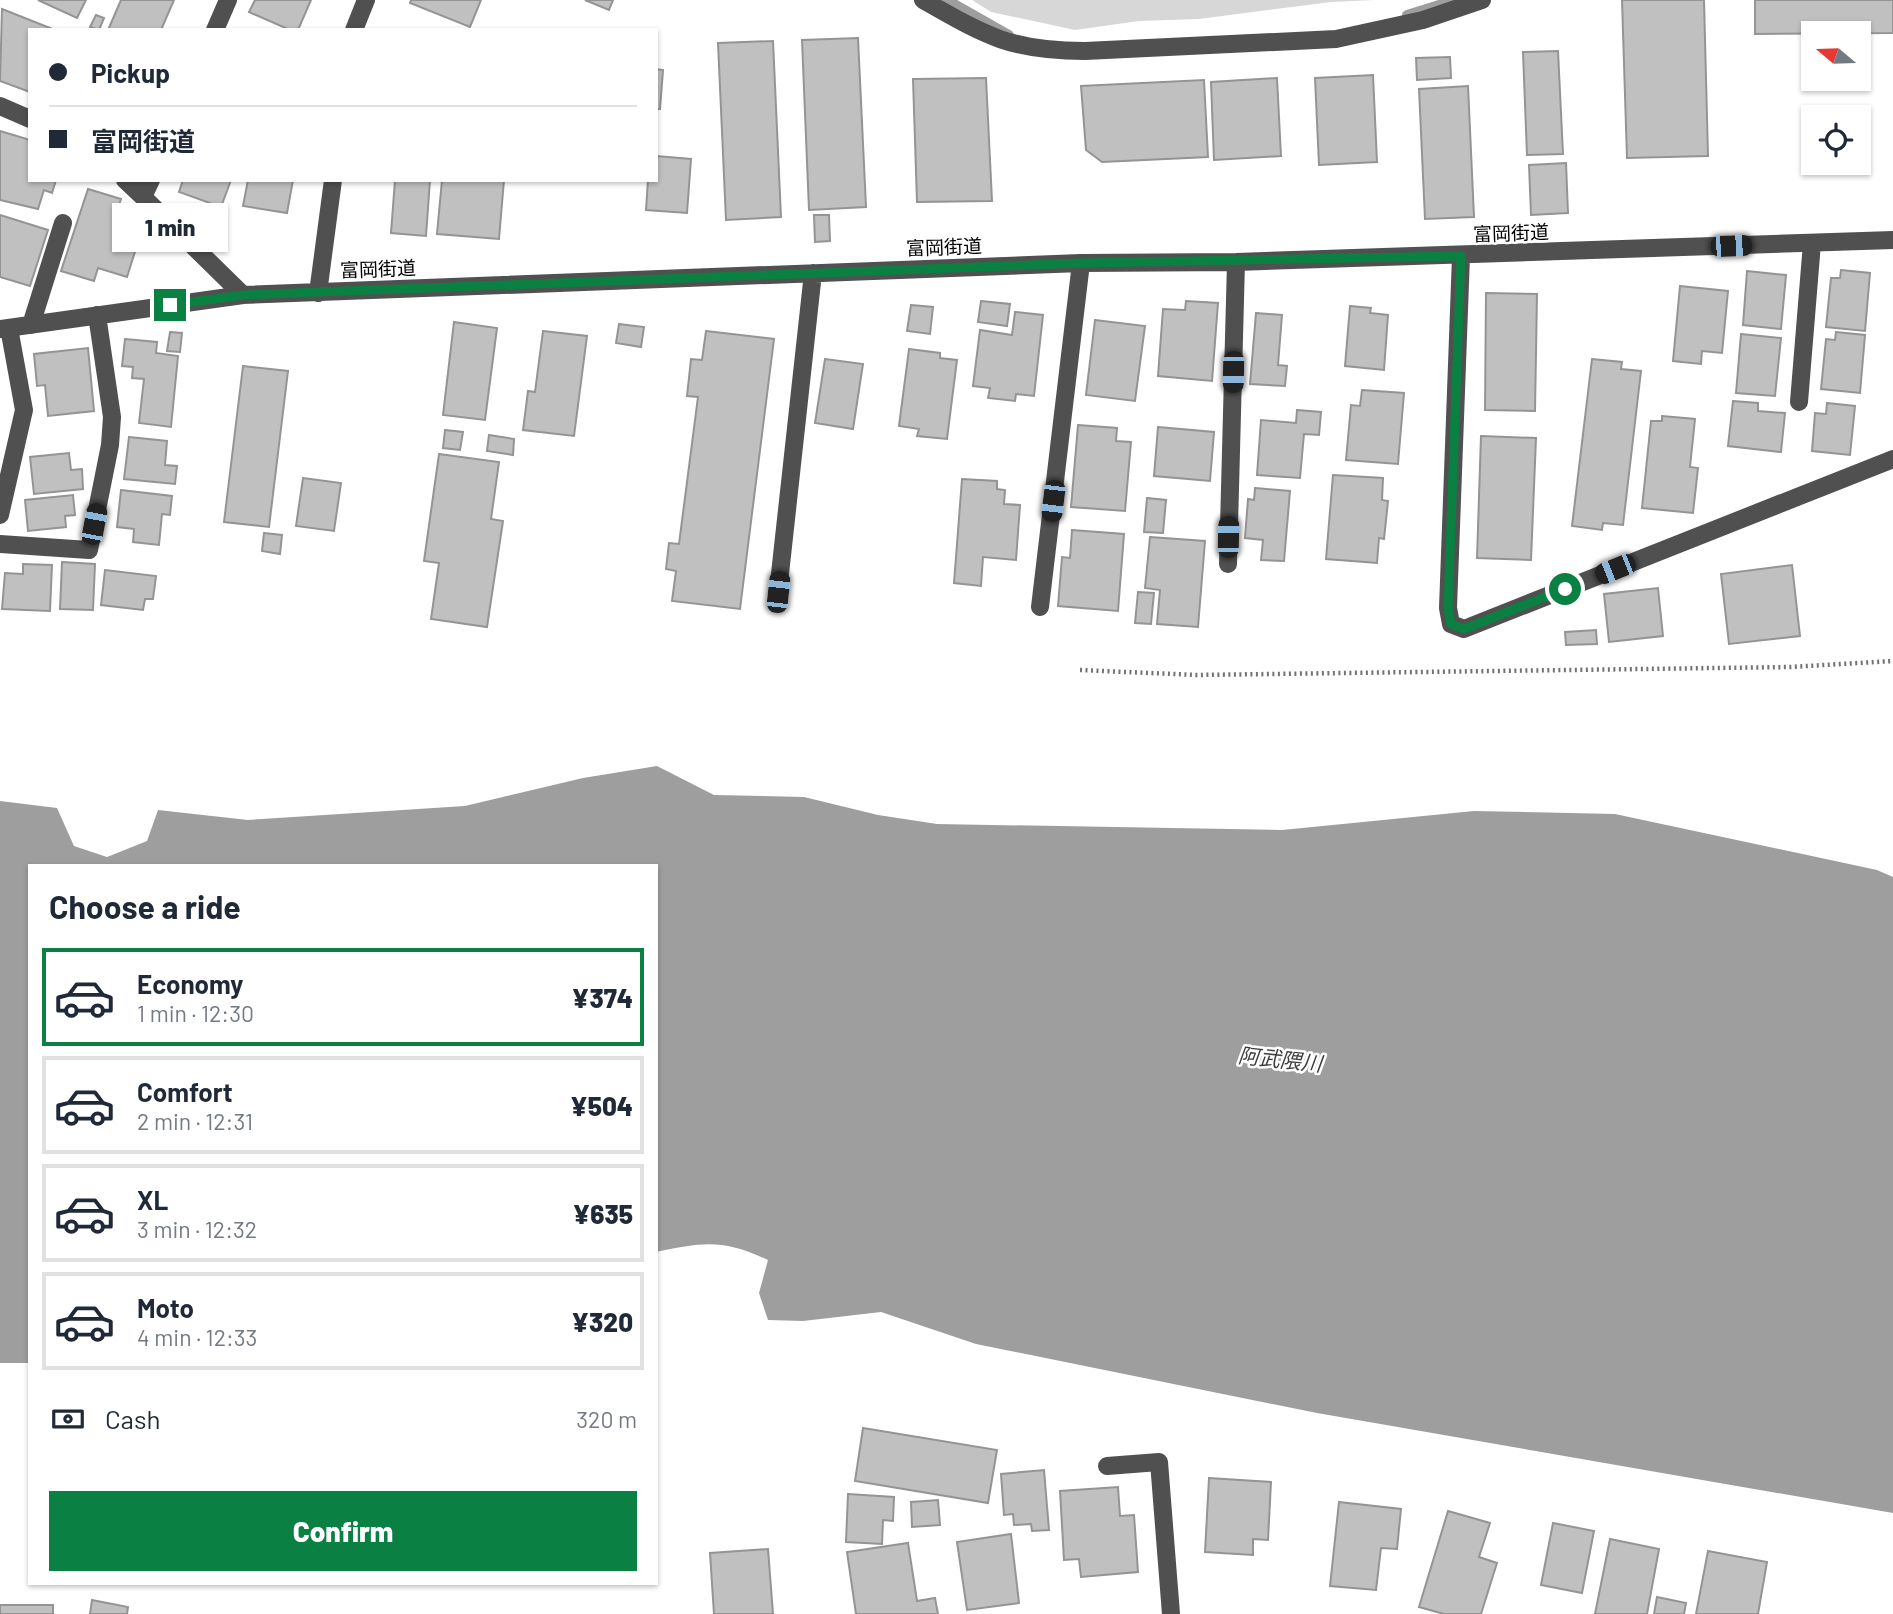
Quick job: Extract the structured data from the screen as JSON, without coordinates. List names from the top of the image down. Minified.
{"streets":{"street":["富岡街道"]},"water":["阿武隈川"],"north":"left","page":{"banner":["Pickup","富岡街道"],"bubble":"1 min","heading":"Choose a ride","list":[{"name":"Economy","note":"1 min · 12:30","value":"¥374"},{"name":"Comfort","note":"2 min · 12:31","value":"¥504"},{"name":"XL","note":"3 min · 12:32","value":"¥635"},{"name":"Moto","note":"4 min · 12:33","value":"¥320"}],"pay":["Cash","320 m"],"buttons":"Confirm"}}
